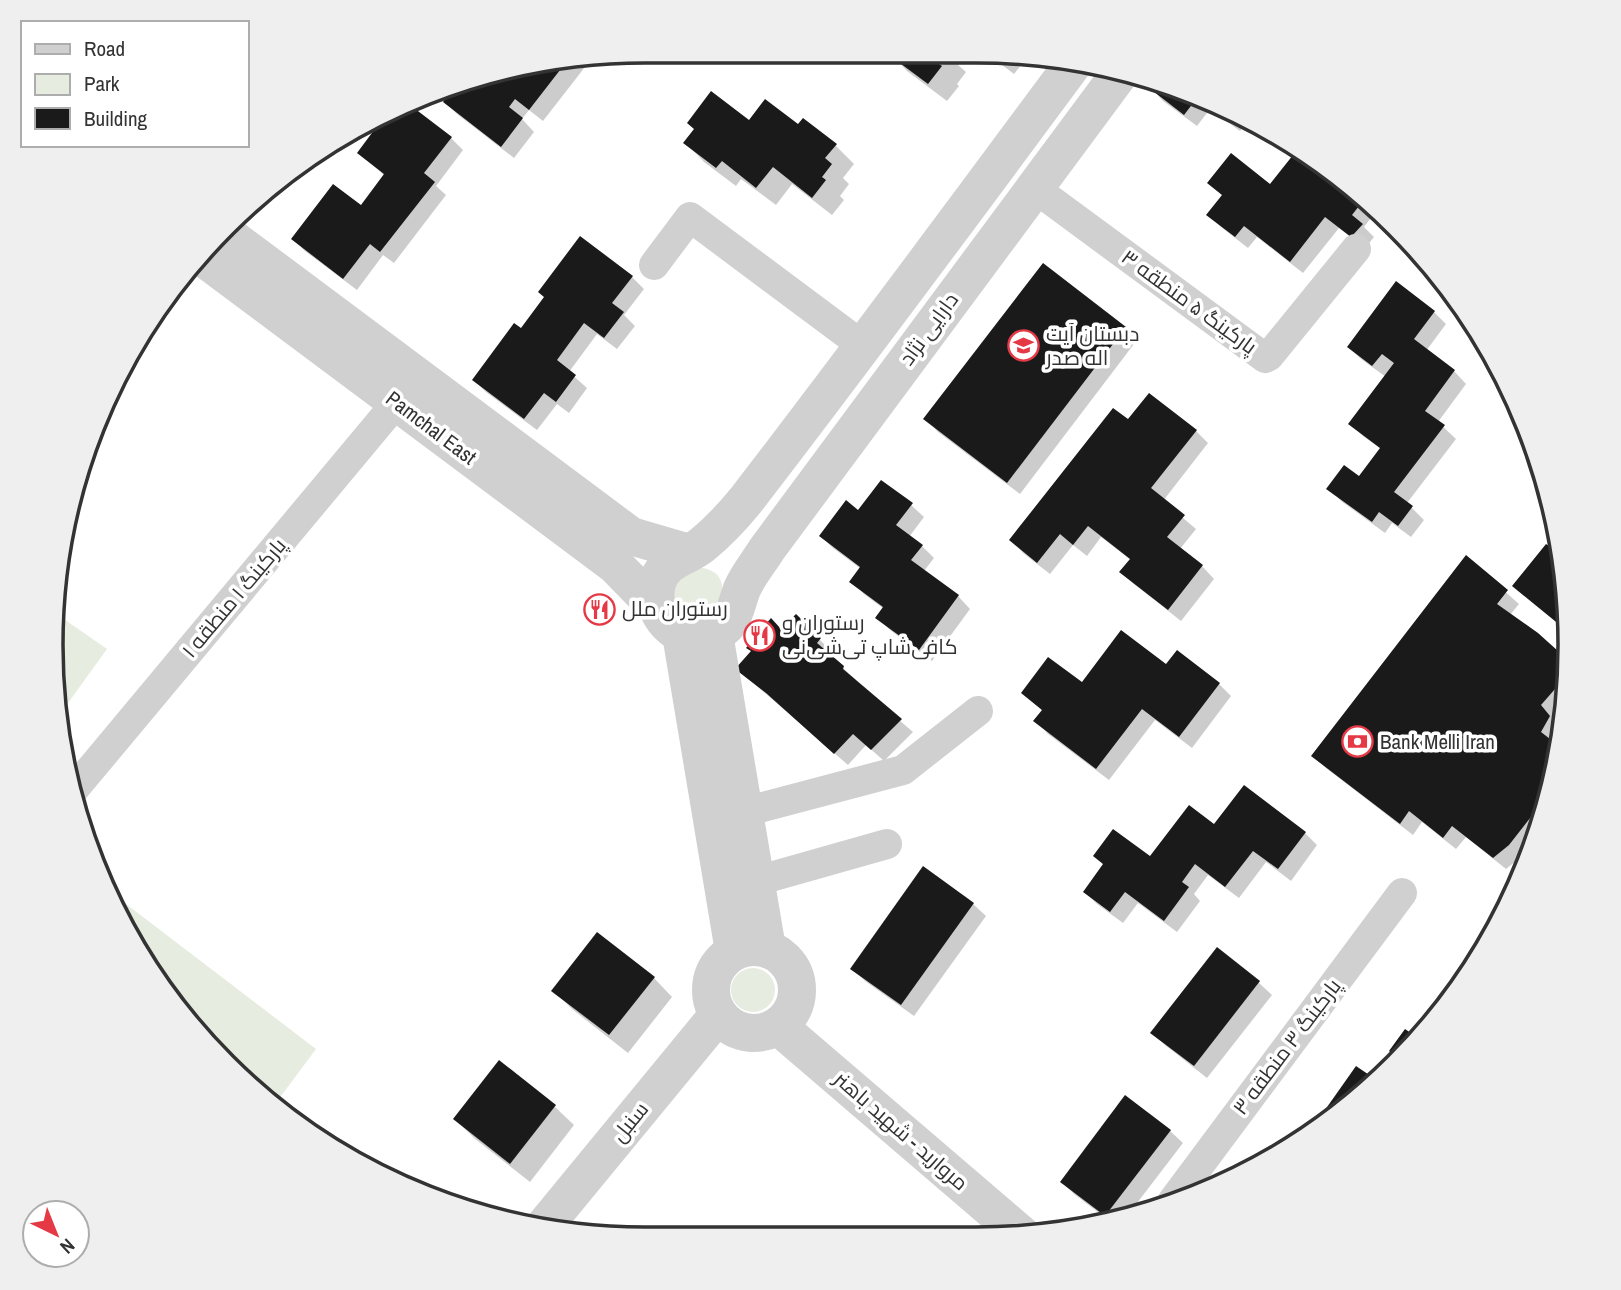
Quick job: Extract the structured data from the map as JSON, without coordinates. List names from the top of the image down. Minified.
{"streets":{"street":["پارکینگ ۵ منطقه ۳","دارایی نژاد","Pamchal East","پارکینگ ۱ منطقه ۱","پارکینگ ۳ منطقه ۳","سنبل","مروارید - شهید باهنر"]},"crossings":[["پارکینگ ۵ منطقه ۳","دارایی نژاد"],["دارایی نژاد","Pamchal East"],["Pamchal East","پارکینگ ۱ منطقه ۱"],["سنبل","مروارید - شهید باهنر"]],"places":{"school or university":["دبستان آیت اله صدر"],"restaurant":["رستوران ملل","رستوران و کافی‌شاپ تی‌شی‌نی"],"bank":["Bank Melli Iran"]},"legend":["Road","Park","Building"],"north":"bottom right"}
